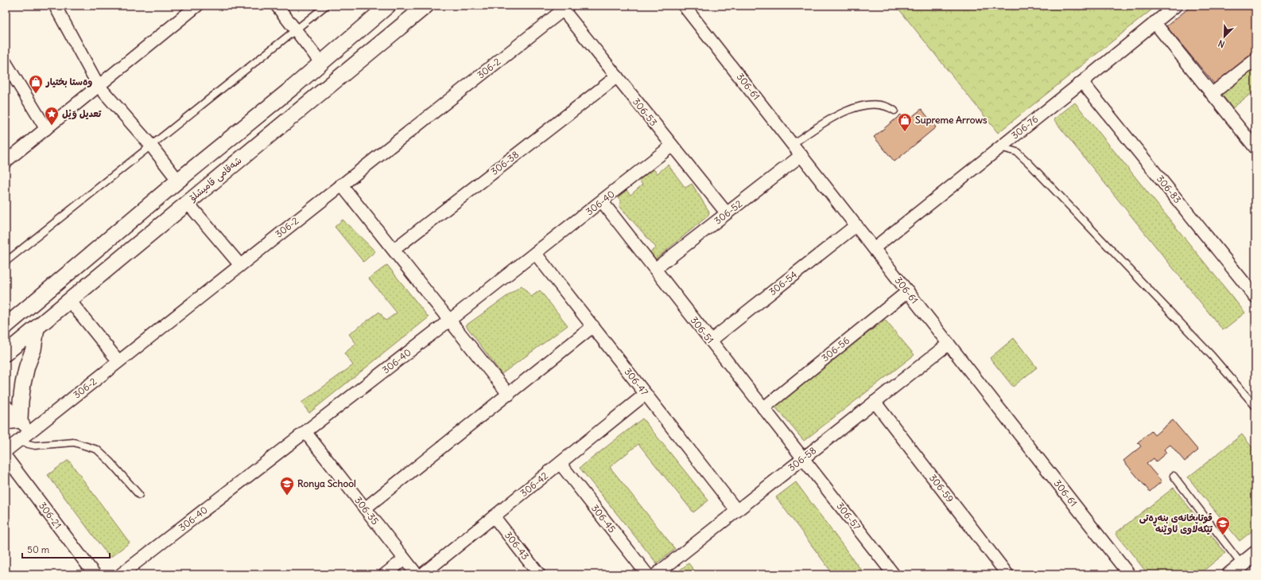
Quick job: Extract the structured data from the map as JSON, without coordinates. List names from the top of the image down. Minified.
{"streets":{"street":["306-2","306-61","306-53","306-76","306-38","شەقامی قامیشلۆ","306-83","306-40","306-52","306-54","306-51","306-56","306-47","306-58","306-42","306-59","306-35","306-21","306-57","306-45","306-43"]},"crossings":[["306-2","306-53"],["306-61","306-76"],["306-61","306-52"],["306-61","306-54"],["306-61","306-56"],["306-61","306-58"],["306-53","306-38"],["306-53","306-40"],["306-53","306-52"],["306-76","306-83"],["306-40","306-51"],["306-40","306-47"],["306-40","306-35"],["306-52","306-51"],["306-54","306-51"],["306-51","306-56"],["306-51","306-58"],["306-51","306-57"],["306-47","306-58"],["306-47","306-42"],["306-58","306-59"],["306-58","306-57"],["306-42","306-45"],["306-42","306-43"]],"places":{"shop":["وەستا بختیار","Supreme Arrows"],"place":["تعديل وَيْل"],"school or university":["Ronya School","قوتابخانەی بنەڕەتی تێکەڵاوی ئاوێنە"]},"scale_bar":"50 m","north":"bottom left"}
